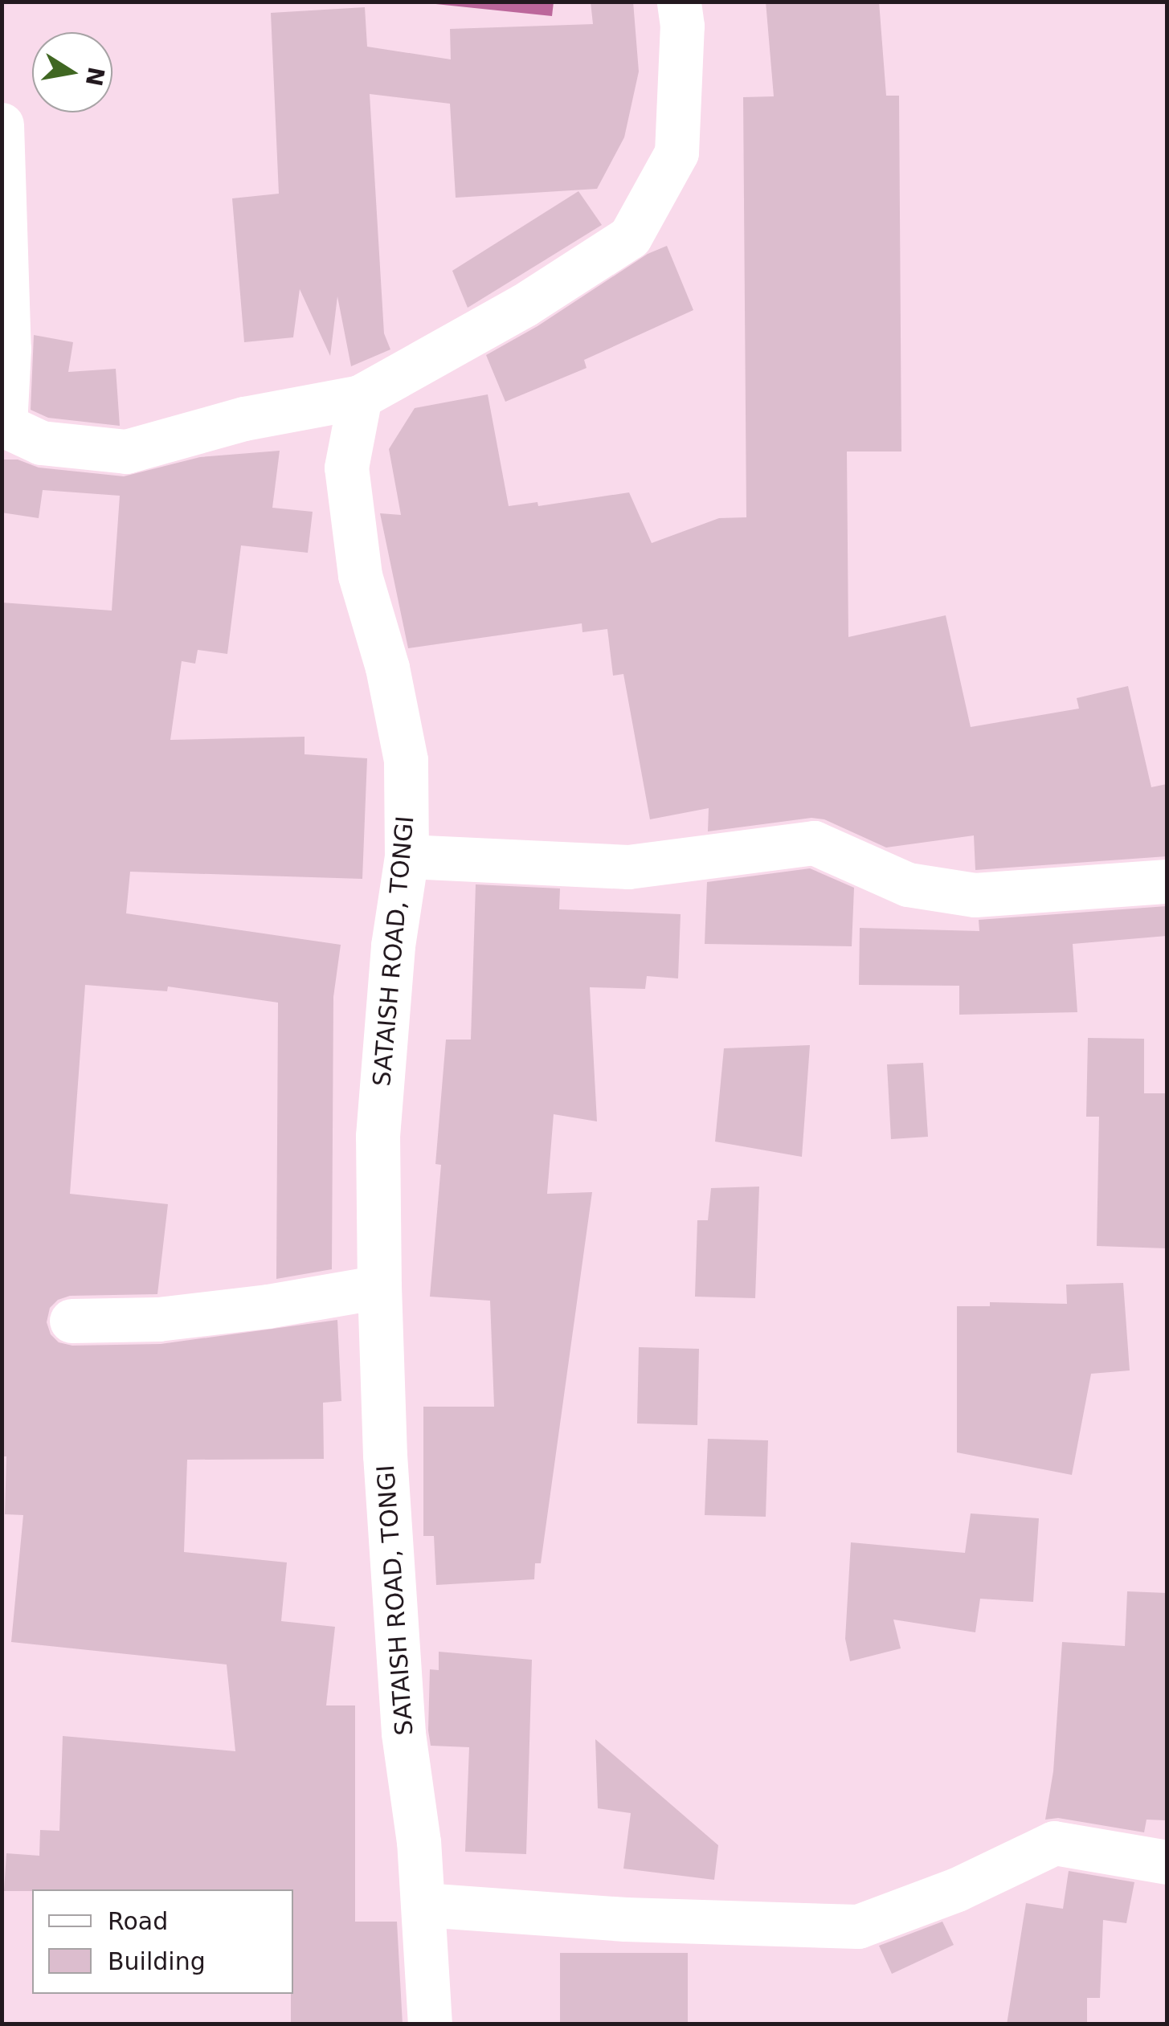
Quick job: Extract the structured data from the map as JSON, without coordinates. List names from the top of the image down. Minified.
{"streets":{"street":["SATAISH ROAD, TONGI"]},"legend":["Road","Building"],"north":"right"}
